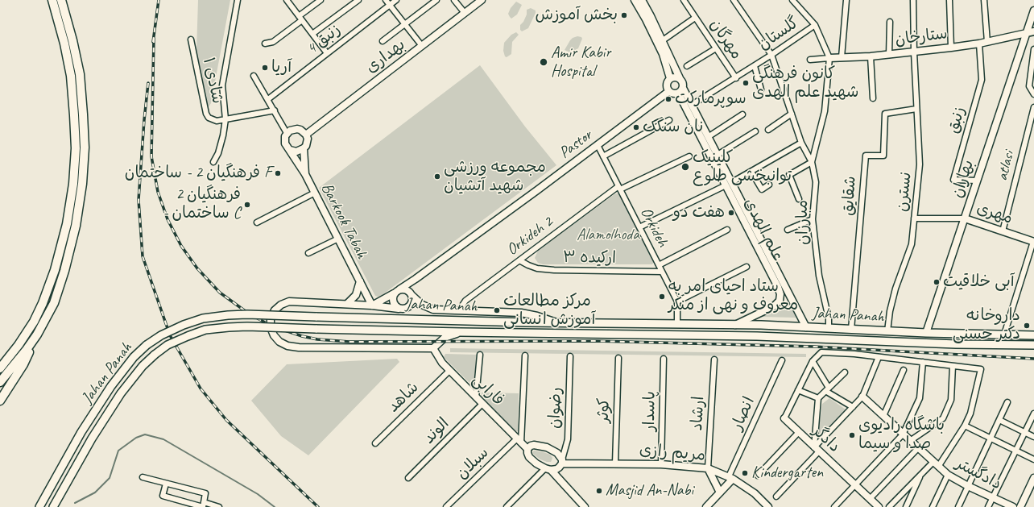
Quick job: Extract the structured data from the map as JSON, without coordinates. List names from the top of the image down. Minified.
{"streets":{"main road":["Jahan Panah"],"street":["گلستان","ستارخان","زنبق 4","مهرگان","بهداری","شادی ۱","زنبق","Pastor","atlasi","بهاران","نسترن","شقایق","مهری","Barkook Tabah","مبارزان","Orkideh","علم الهدی","Orkideh 2","ارکیده ۳","فارابی","شاهد","رضوان","کوثر","پاسدار","ارشاد","انصار","الوند","دادگر","مریم رازی","سبلان","دادگستر"]},"crossings":[["گلستان","مهرگان"],["گلستان","علم الهدی"],["ستارخان","زنبق"],["ستارخان","بهاران"],["ستارخان","نسترن"],["ستارخان","مبارزان"],["بهداری","Barkook Tabah"],["زنبق","بهاران"],["Pastor","Orkideh"],["Pastor","علم الهدی"],["atlasi","مهری"],["بهاران","مهری"],["بهاران","Jahan Panah"],["نسترن","شقایق"],["نسترن","Jahan Panah"],["شقایق","Jahan Panah"],["مبارزان","Jahan Panah"],["Orkideh","Orkideh 2"],["Orkideh","ارکیده ۳"],["Orkideh","Jahan Panah"],["علم الهدی","Jahan Panah"],["Orkideh 2","ارکیده ۳"],["فارابی","شاهد"],["فارابی","الوند"],["فارابی","سبلان"],["رضوان","مریم رازی"],["کوثر","مریم رازی"],["پاسدار","مریم رازی"],["ارشاد","مریم رازی"],["انصار","مریم رازی"]],"parks":["Alamolhoda"],"places":["بخش آموزش","Amir Kabir Hospital","آریا","کانون فرهنگی شهید علم الهدی","سوپرمارکت","نان سنگک","کلینیک توانبخشی طلوع","فرهنگیان 2 - ساختمان F","مجموعه ورزشی شهید آتشیان","فرهنگیان 2 - ساختمان C","هفت دو","آبی خلاقیت","ستاد احیای امر به معروف و نهی از منکر","مرکز مطالعات آموزش انسانی","داروخانه دکتر حسنی","باشگاه رادیوی صدا و سیما","Kindergarten","Masjid An-Nabi"]}
